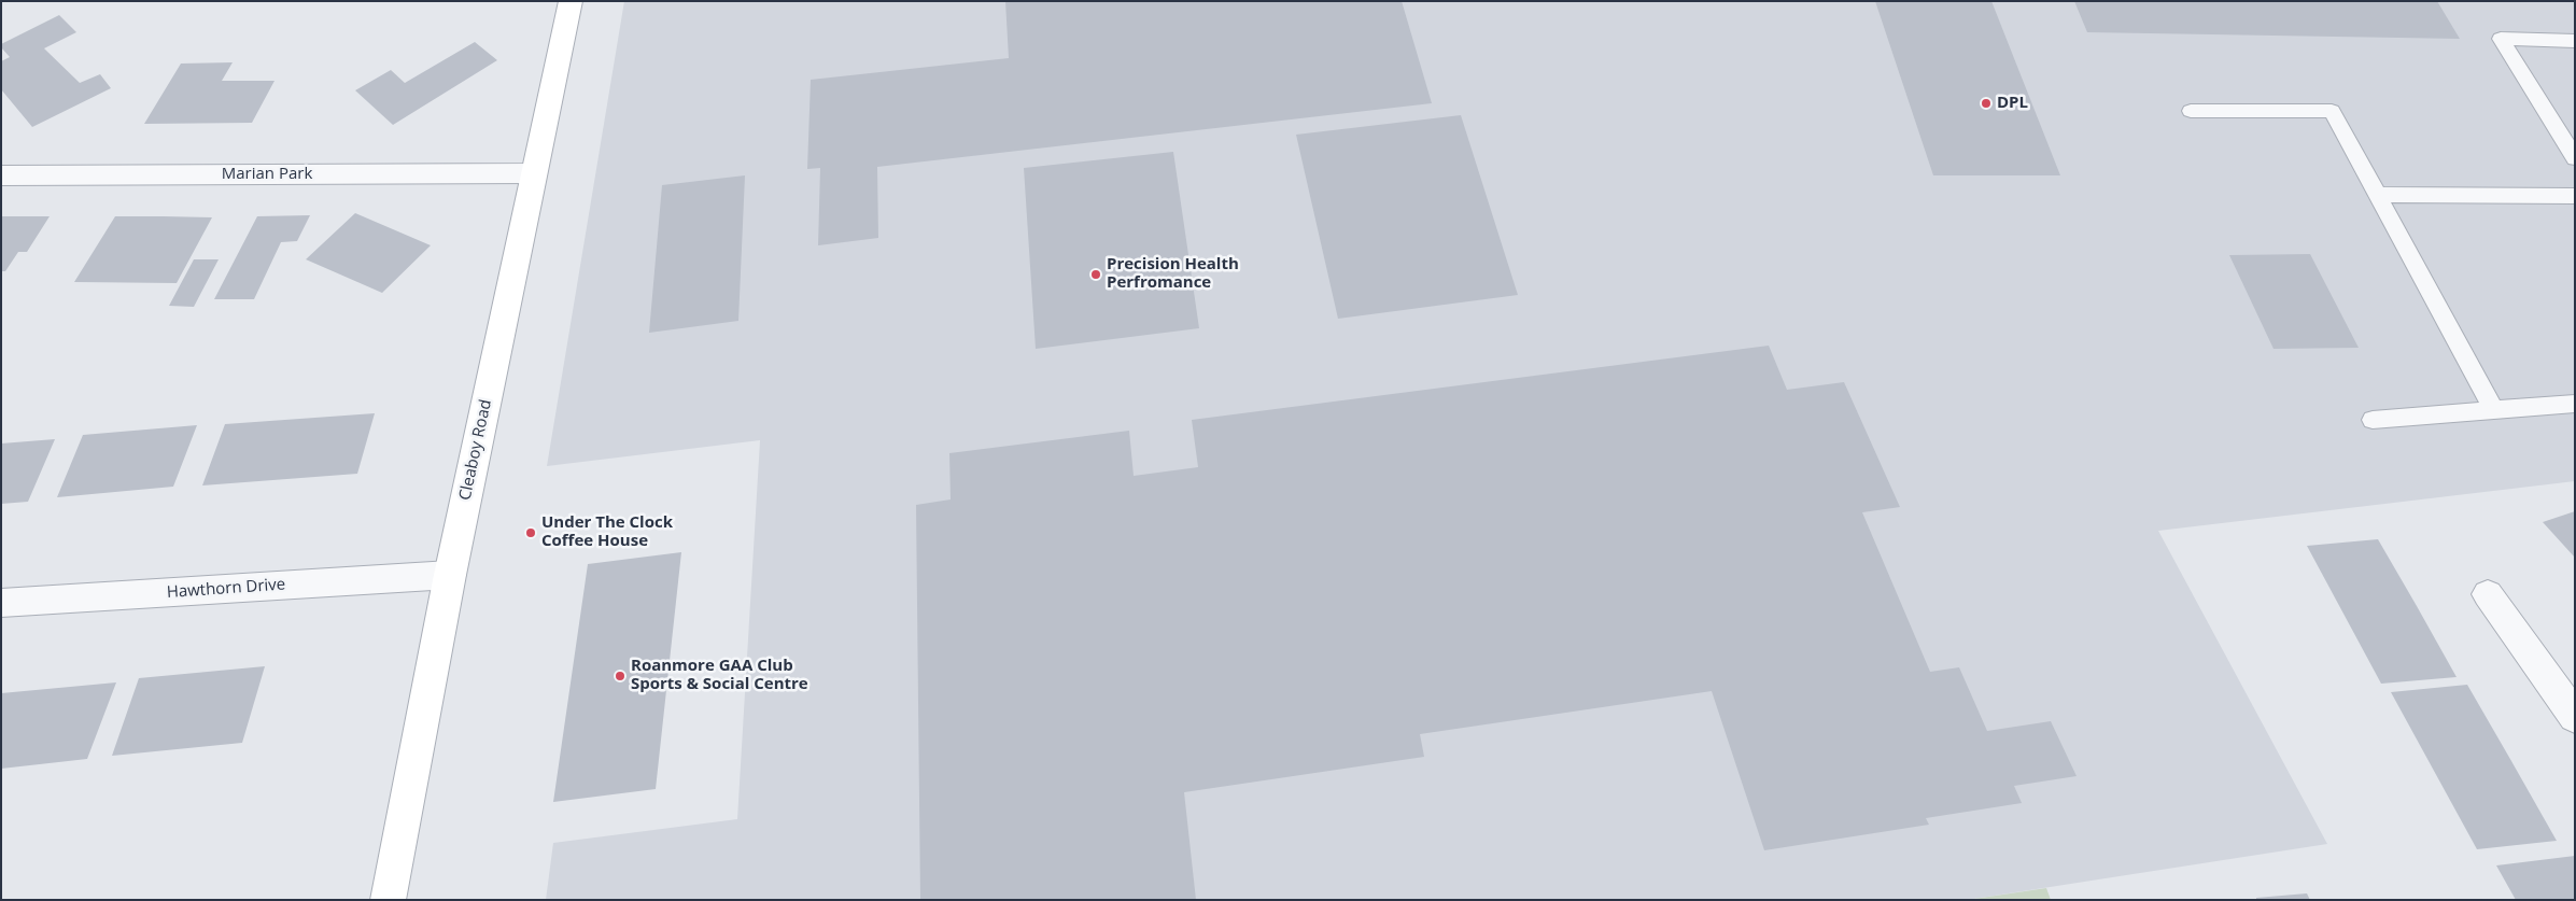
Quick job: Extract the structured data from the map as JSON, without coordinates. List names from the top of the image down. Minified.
{"streets":{"street":["Marian Park","Cleaboy Road","Hawthorn Drive"]},"crossings":[["Marian Park","Cleaboy Road"],["Cleaboy Road","Hawthorn Drive"]],"places":["DPL","Precision Health Perfromance","Under The Clock Coffee House","Roanmore GAA Club Sports & Social Centre"]}
